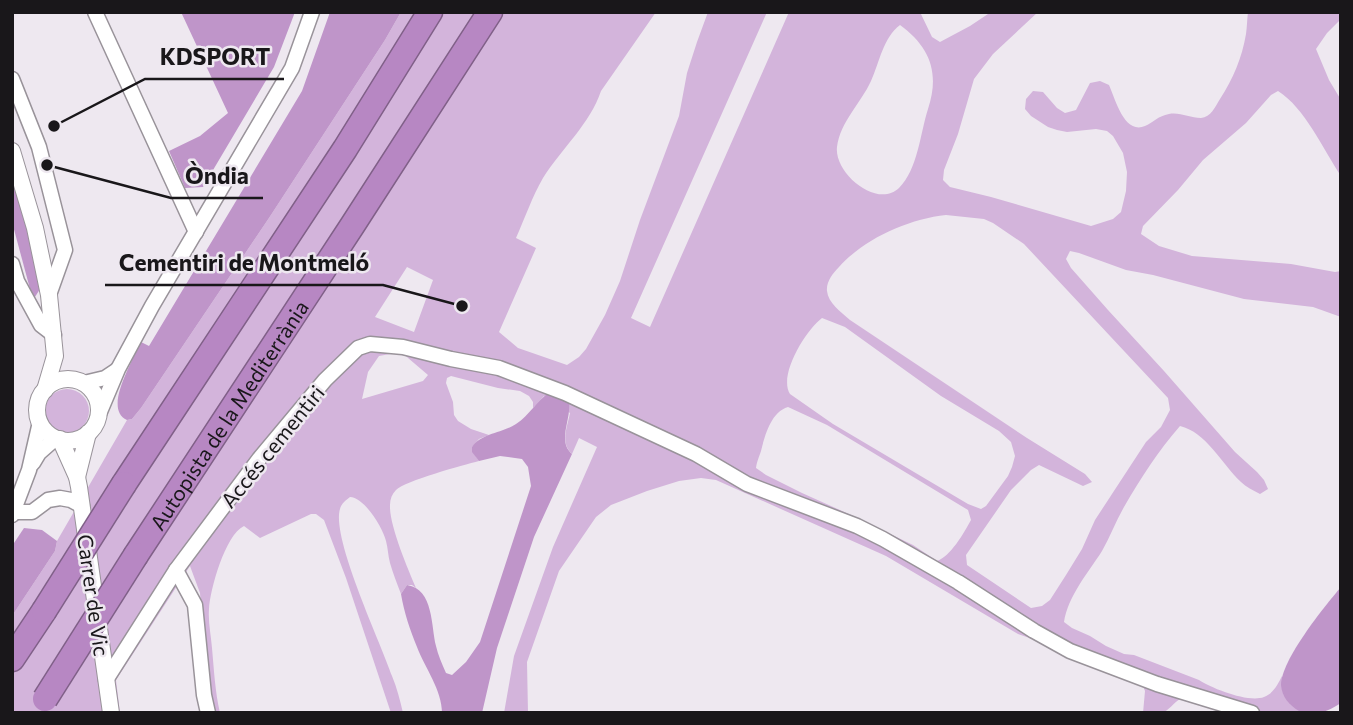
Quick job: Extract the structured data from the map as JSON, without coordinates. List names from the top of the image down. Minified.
{"streets":{"highway":["Autopista de la Mediterrània"],"street":["Accés cementiri","Carrer de Vic"]},"crossings":[["Accés cementiri","Carrer de Vic"]],"places":["KDSPORT","Òndia","Cementiri de Montmeló"]}
